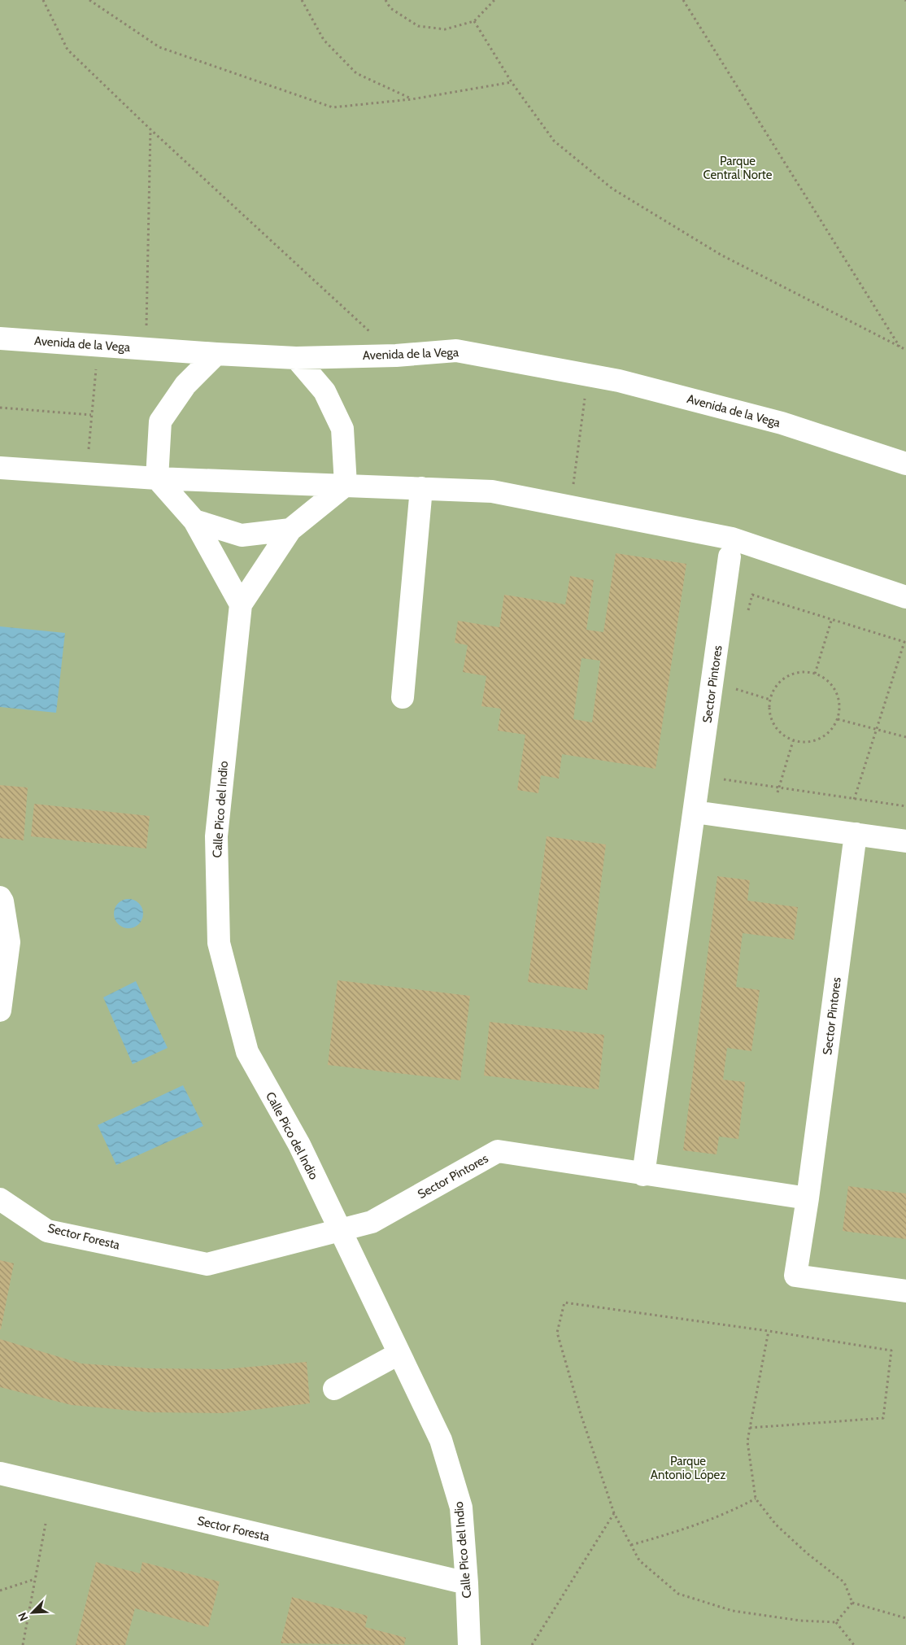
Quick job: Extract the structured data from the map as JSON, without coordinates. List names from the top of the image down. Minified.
{"streets":{"street":["Avenida de la Vega","Sector Pintores","Calle Pico del Indio","Sector Foresta"]},"crossings":[["Sector Pintores","Calle Pico del Indio"],["Sector Pintores","Sector Foresta"],["Calle Pico del Indio","Sector Foresta"]],"parks":["Parque Central Norte","Parque Antonio López"],"north":"bottom left"}
